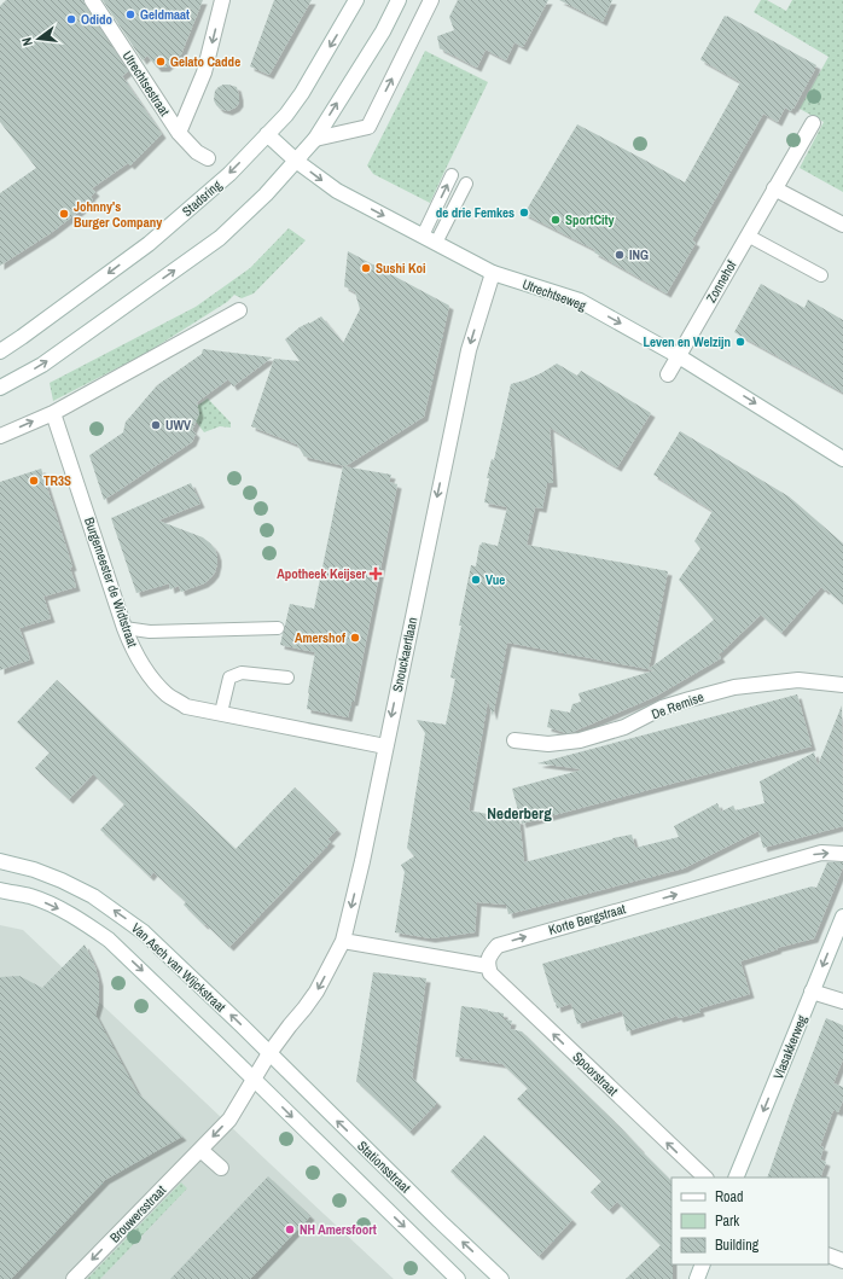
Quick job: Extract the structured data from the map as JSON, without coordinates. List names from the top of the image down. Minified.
{"streets":{"street":["Utrechtsestraat","Stadsring","Zonnehof","Utrechtseweg","Burgemeester de Widtstraat","Snouckaertlaan","De Remise","Korte Bergstraat","Van Asch van Wijckstraat","Vlasakkerweg","Spoorstraat","Stationsstraat","Brouwersstraat"]},"crossings":[["Stadsring","Utrechtseweg"],["Zonnehof","Utrechtseweg"],["Utrechtseweg","Snouckaertlaan"],["Burgemeester de Widtstraat","Snouckaertlaan"],["Snouckaertlaan","Van Asch van Wijckstraat"],["Snouckaertlaan","Stationsstraat"],["Korte Bergstraat","Spoorstraat"],["Van Asch van Wijckstraat","Stationsstraat"],["Van Asch van Wijckstraat","Brouwersstraat"]],"one_way":["Utrechtseweg","Snouckaertlaan","Korte Bergstraat","Vlasakkerweg","Spoorstraat","Brouwersstraat"],"districts":["Nederberg"],"places":{"other":["Geldmaat","Odido","Gelato Cadde","de drie Femkes","Johnny's Burger Company","SportCity","ING","Sushi Koi","Leven en Welzijn","UWV","TR3S","Vue","Amershof","NH Amersfoort"],"health":["Apotheek Keijser"]},"legend":["Road","Park","Building"],"north":"left"}
